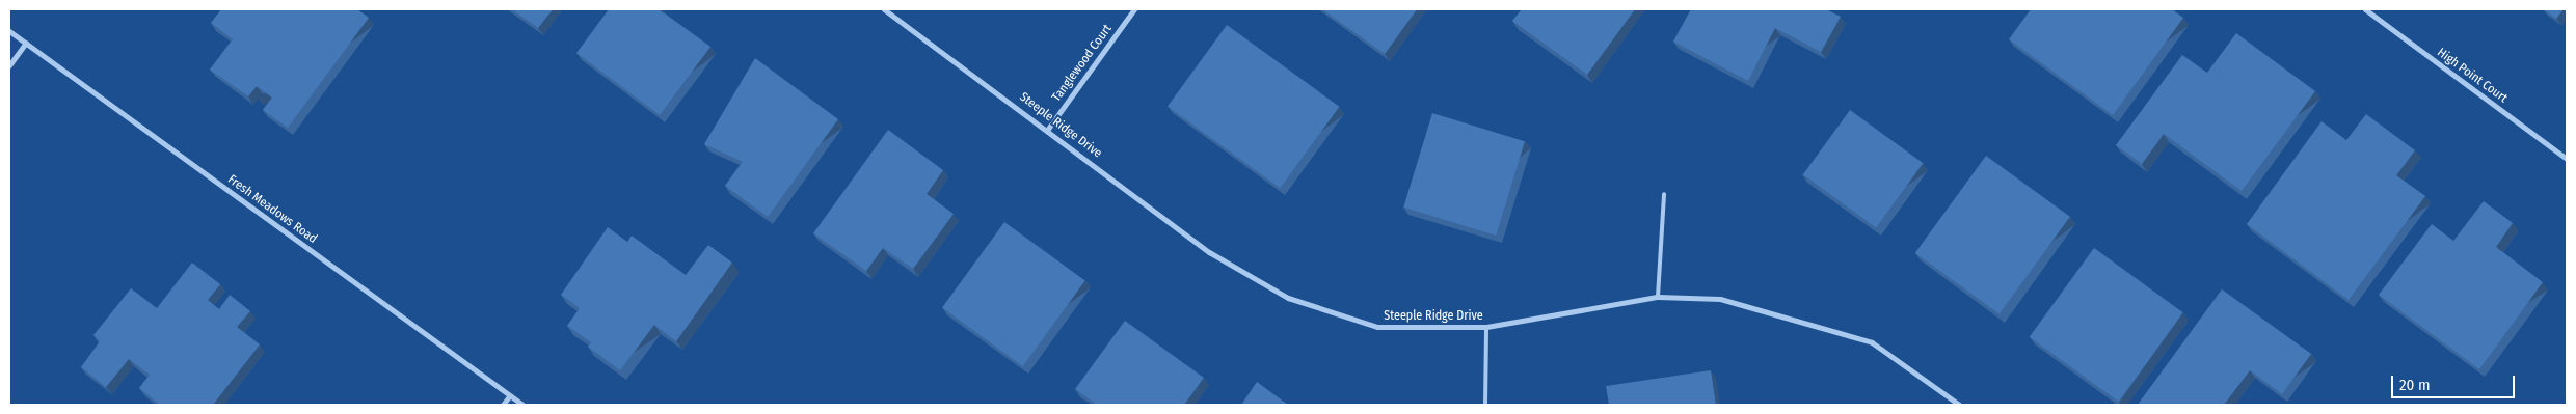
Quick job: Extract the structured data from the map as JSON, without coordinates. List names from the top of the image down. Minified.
{"streets":{"street":["Tanglewood Court","High Point Court","Steeple Ridge Drive","Fresh Meadows Road"]},"crossings":[["Tanglewood Court","Steeple Ridge Drive"]],"scale_bar":"20 m"}
